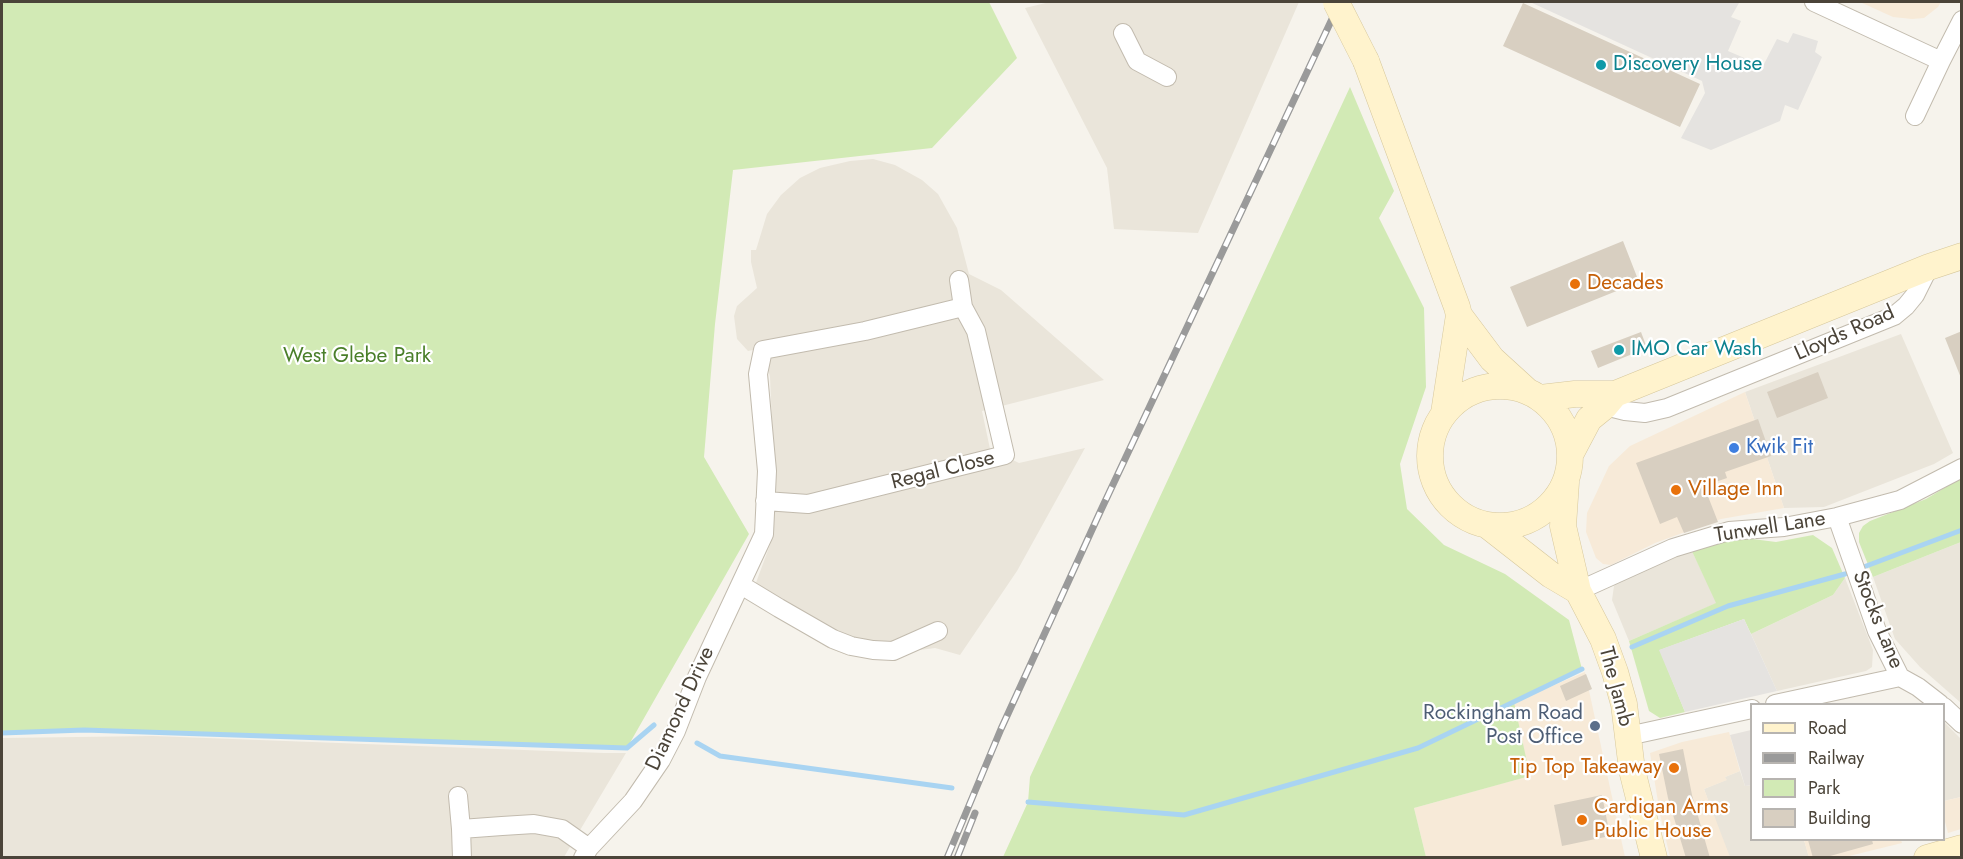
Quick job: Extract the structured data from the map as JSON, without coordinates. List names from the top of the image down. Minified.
{"streets":{"main road":["Lloyds Road","The Jamb"],"street":["Regal Close","Tunwell Lane","Stocks Lane","Diamond Drive"]},"crossings":[["Lloyds Road","The Jamb"],["Regal Close","Diamond Drive"],["Tunwell Lane","Stocks Lane"],["Tunwell Lane","The Jamb"]],"parks":["West Glebe Park"],"places":["Discovery House","Decades","IMO Car Wash","Kwik Fit","Village Inn","Rockingham Road Post Office","Tip Top Takeaway","Cardigan Arms Public House"],"legend":["Road","Railway","Park","Building"]}
